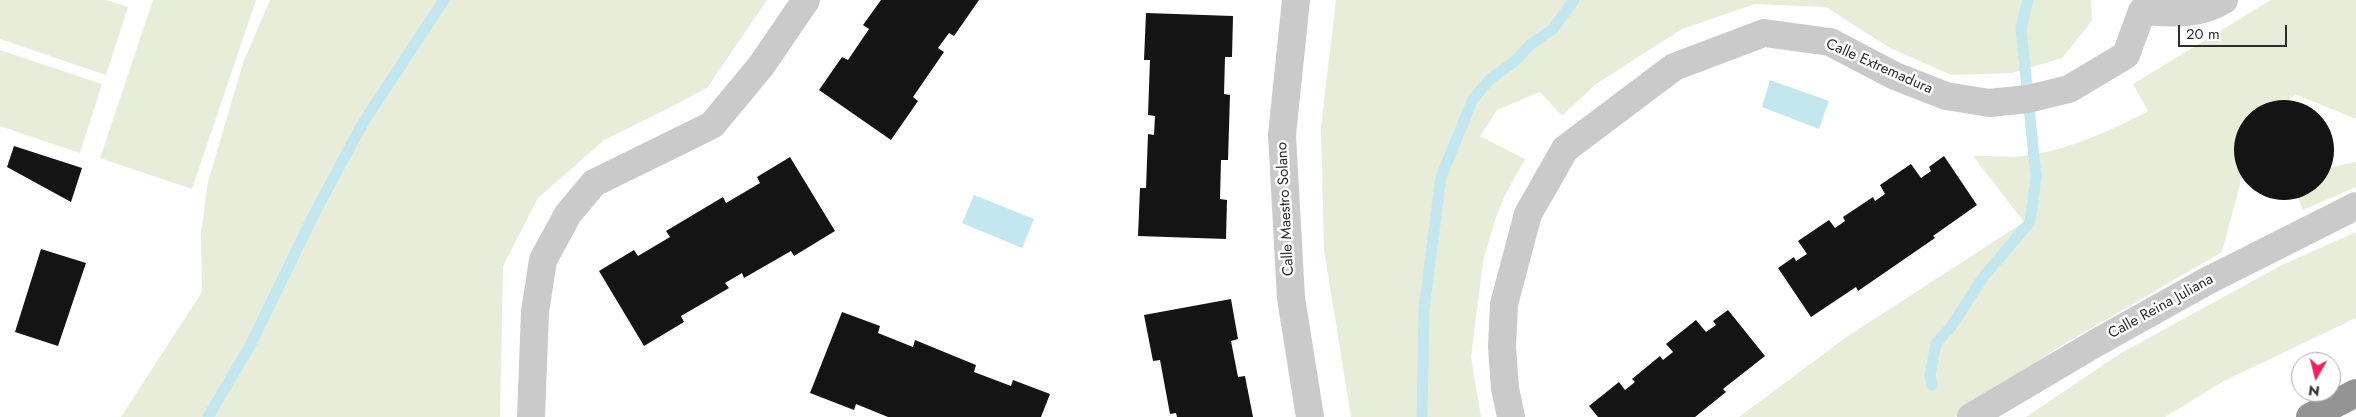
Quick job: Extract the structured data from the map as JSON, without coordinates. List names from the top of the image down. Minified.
{"streets":{"street":["Calle Extremadura","Calle Maestro Solano","Calle Reina Juliana"]},"scale_bar":"20 m","north":"bottom"}
